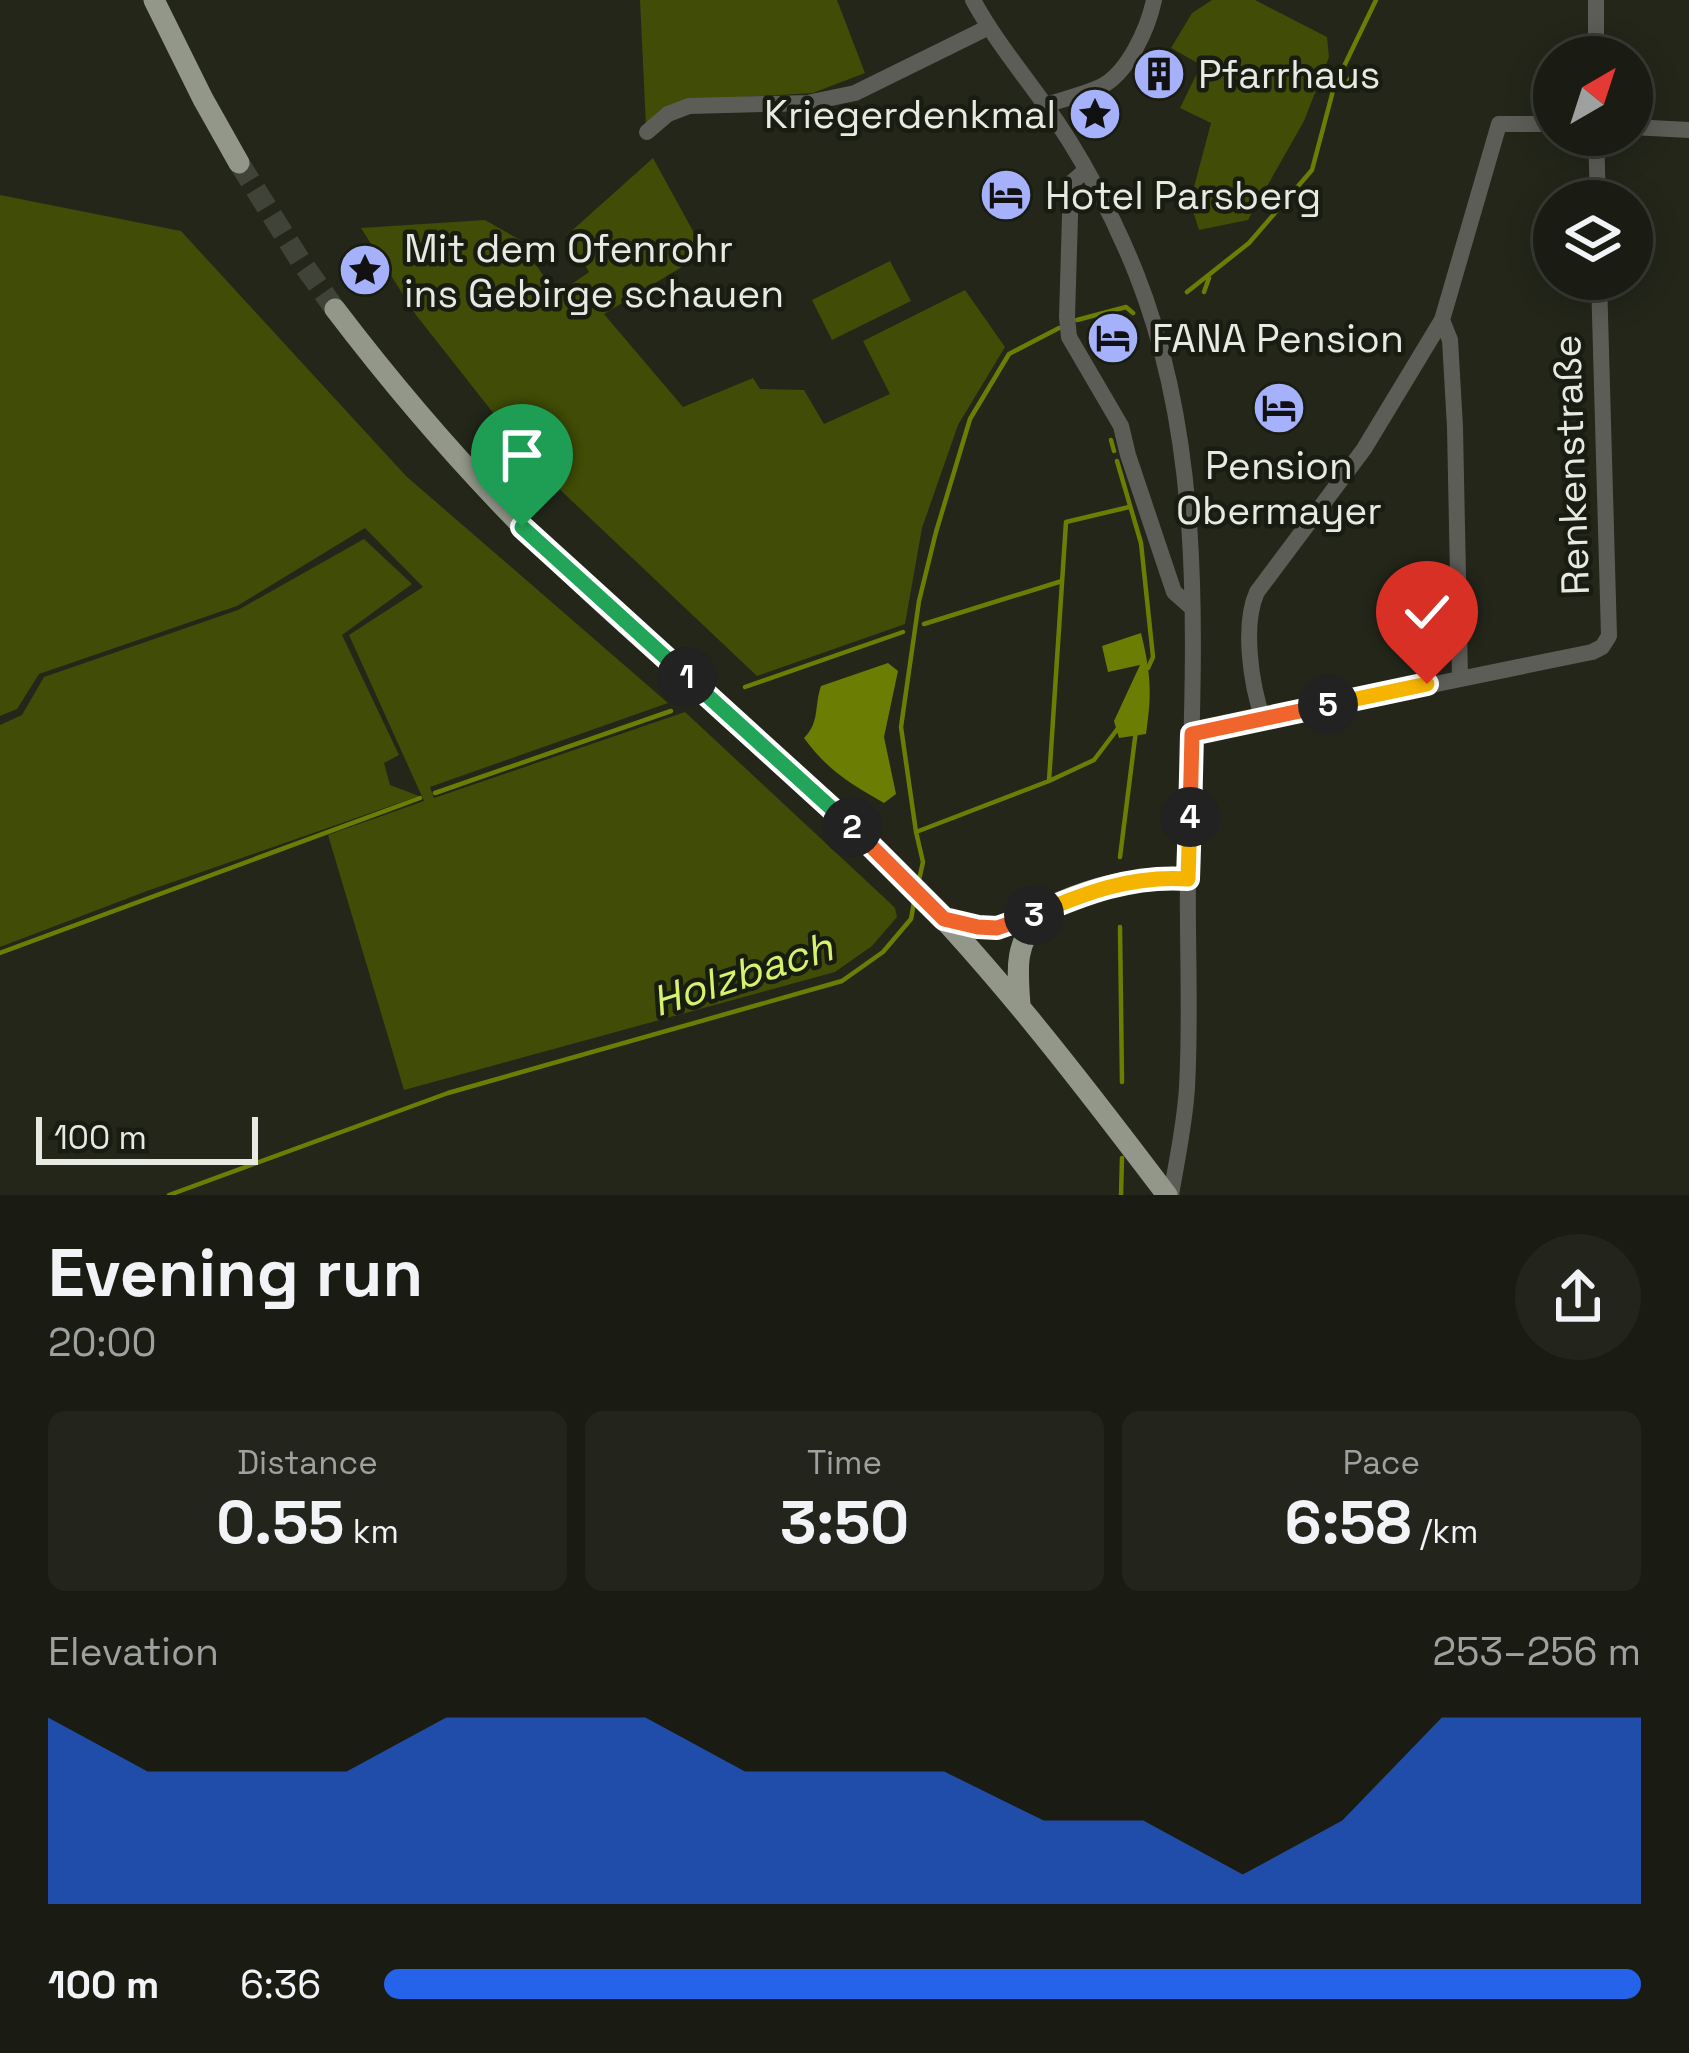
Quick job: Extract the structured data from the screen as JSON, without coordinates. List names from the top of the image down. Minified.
{"streets":{"street":["Renkenstraße"]},"water":["Holzbach"],"places":{"building":["Pfarrhaus"],"place":["Kriegerdenkmal","Mit dem Ofenrohr ins Gebirge schauen"],"hotel":["Hotel Parsberg","FANA Pension","Pension Obermayer"]},"scale_bar":"100 m","north":"top right","page":{"pins":["1","5","4","2","3"],"scale":"100 m","heading":["Evening run","20:00"],"stats":[["Distance","0.55 km"],["Time","3:50"],["Pace","6:58 /km"]],"chart":["Elevation","253–256 m"],"list":[{"name":"100 m","note":"6:36"}]}}
